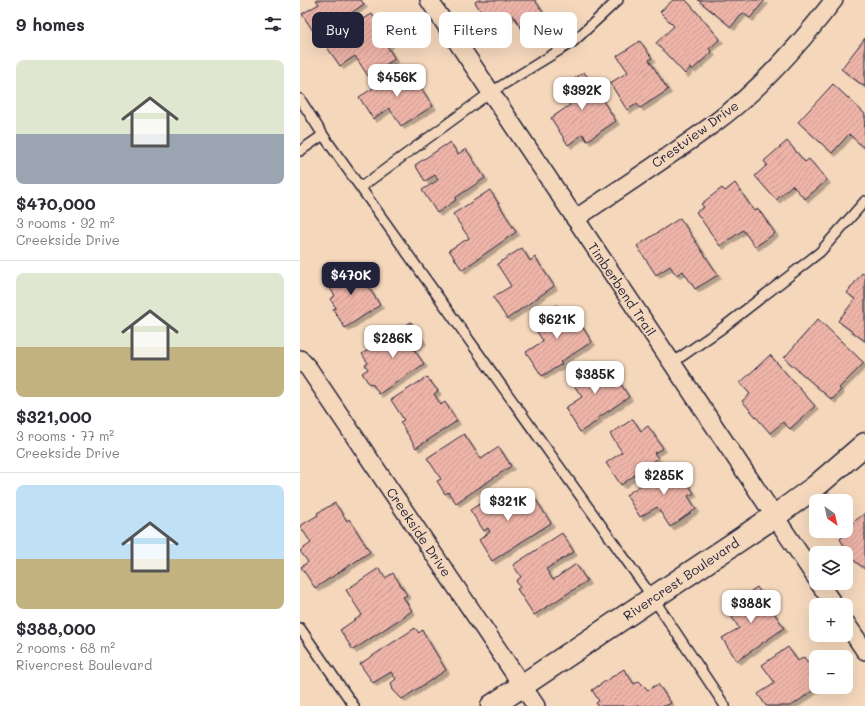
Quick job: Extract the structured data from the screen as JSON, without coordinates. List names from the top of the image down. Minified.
{"streets":{"street":["Crestview Drive","Timberbend Trail","Creekside Drive","Rivercrest Boulevard"]},"crossings":[["Crestview Drive","Timberbend Trail"],["Timberbend Trail","Rivercrest Boulevard"],["Creekside Drive","Rivercrest Boulevard"]],"north":"bottom right","page":{"heading":"9 homes","chip":["Buy","Rent","Filters","New"],"list":[{"name":"$470,000","note":"3 rooms · 92 m² · Creekside Drive"},{"name":"$321,000","note":"3 rooms · 77 m² · Creekside Drive"},{"name":"$388,000","note":"2 rooms · 68 m² · Rivercrest Boulevard"}],"price":["$456K","$392K","$470K","$621K","$286K","$385K","$285K","$321K","$388K"],"map_buttons":["+","−"]}}
